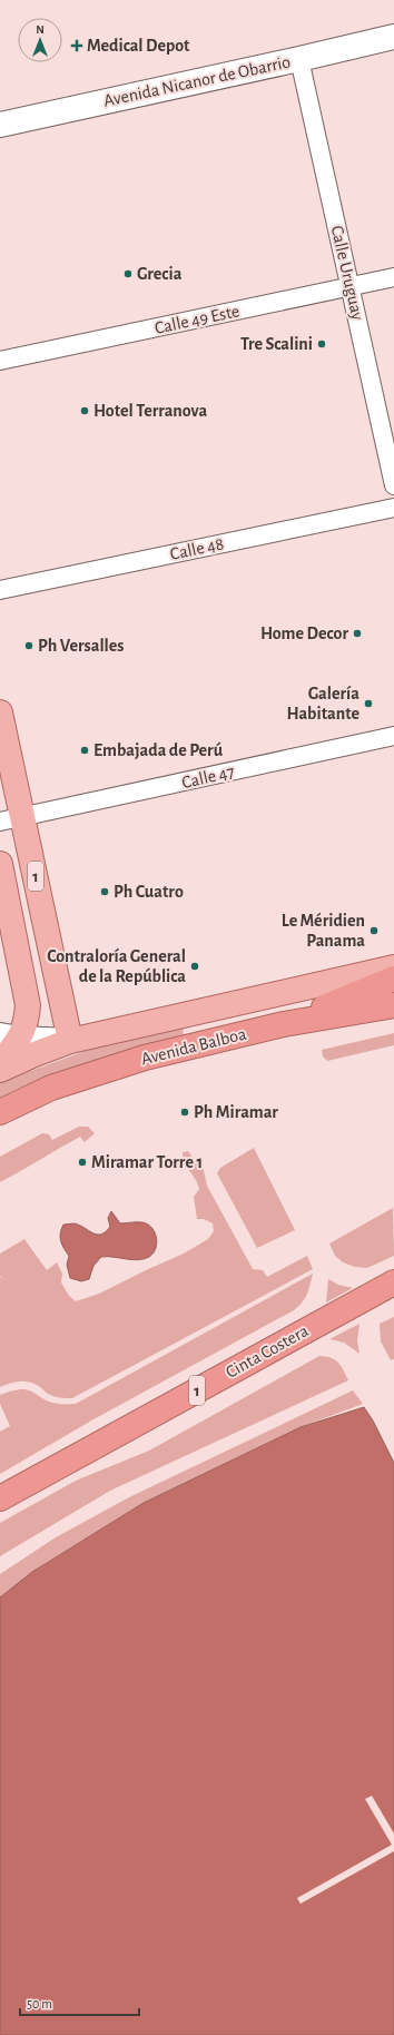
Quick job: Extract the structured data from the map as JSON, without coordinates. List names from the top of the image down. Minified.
{"streets":{"highway":["1","Avenida Balboa","Cinta Costera"],"main road":["Avenida Nicanor de Obarrio"],"street":["Calle Uruguay","Calle 49 Este","Calle 48","Calle 47"]},"crossings":[["Avenida Nicanor de Obarrio","Calle Uruguay"],["Calle Uruguay","Calle 49 Este"],["Calle 47","1"],["1","Avenida Balboa"]],"places":{"health":["Medical Depot"],"other":["Grecia","Tre Scalini","Hotel Terranova","Home Decor","Ph Versalles","Galería Habitante","Embajada de Perú","Ph Cuatro","Le Méridien Panama","Contraloría General de la República","Ph Miramar","Miramar Torre 1"]},"scale_bar":"50 m","north":"top"}
